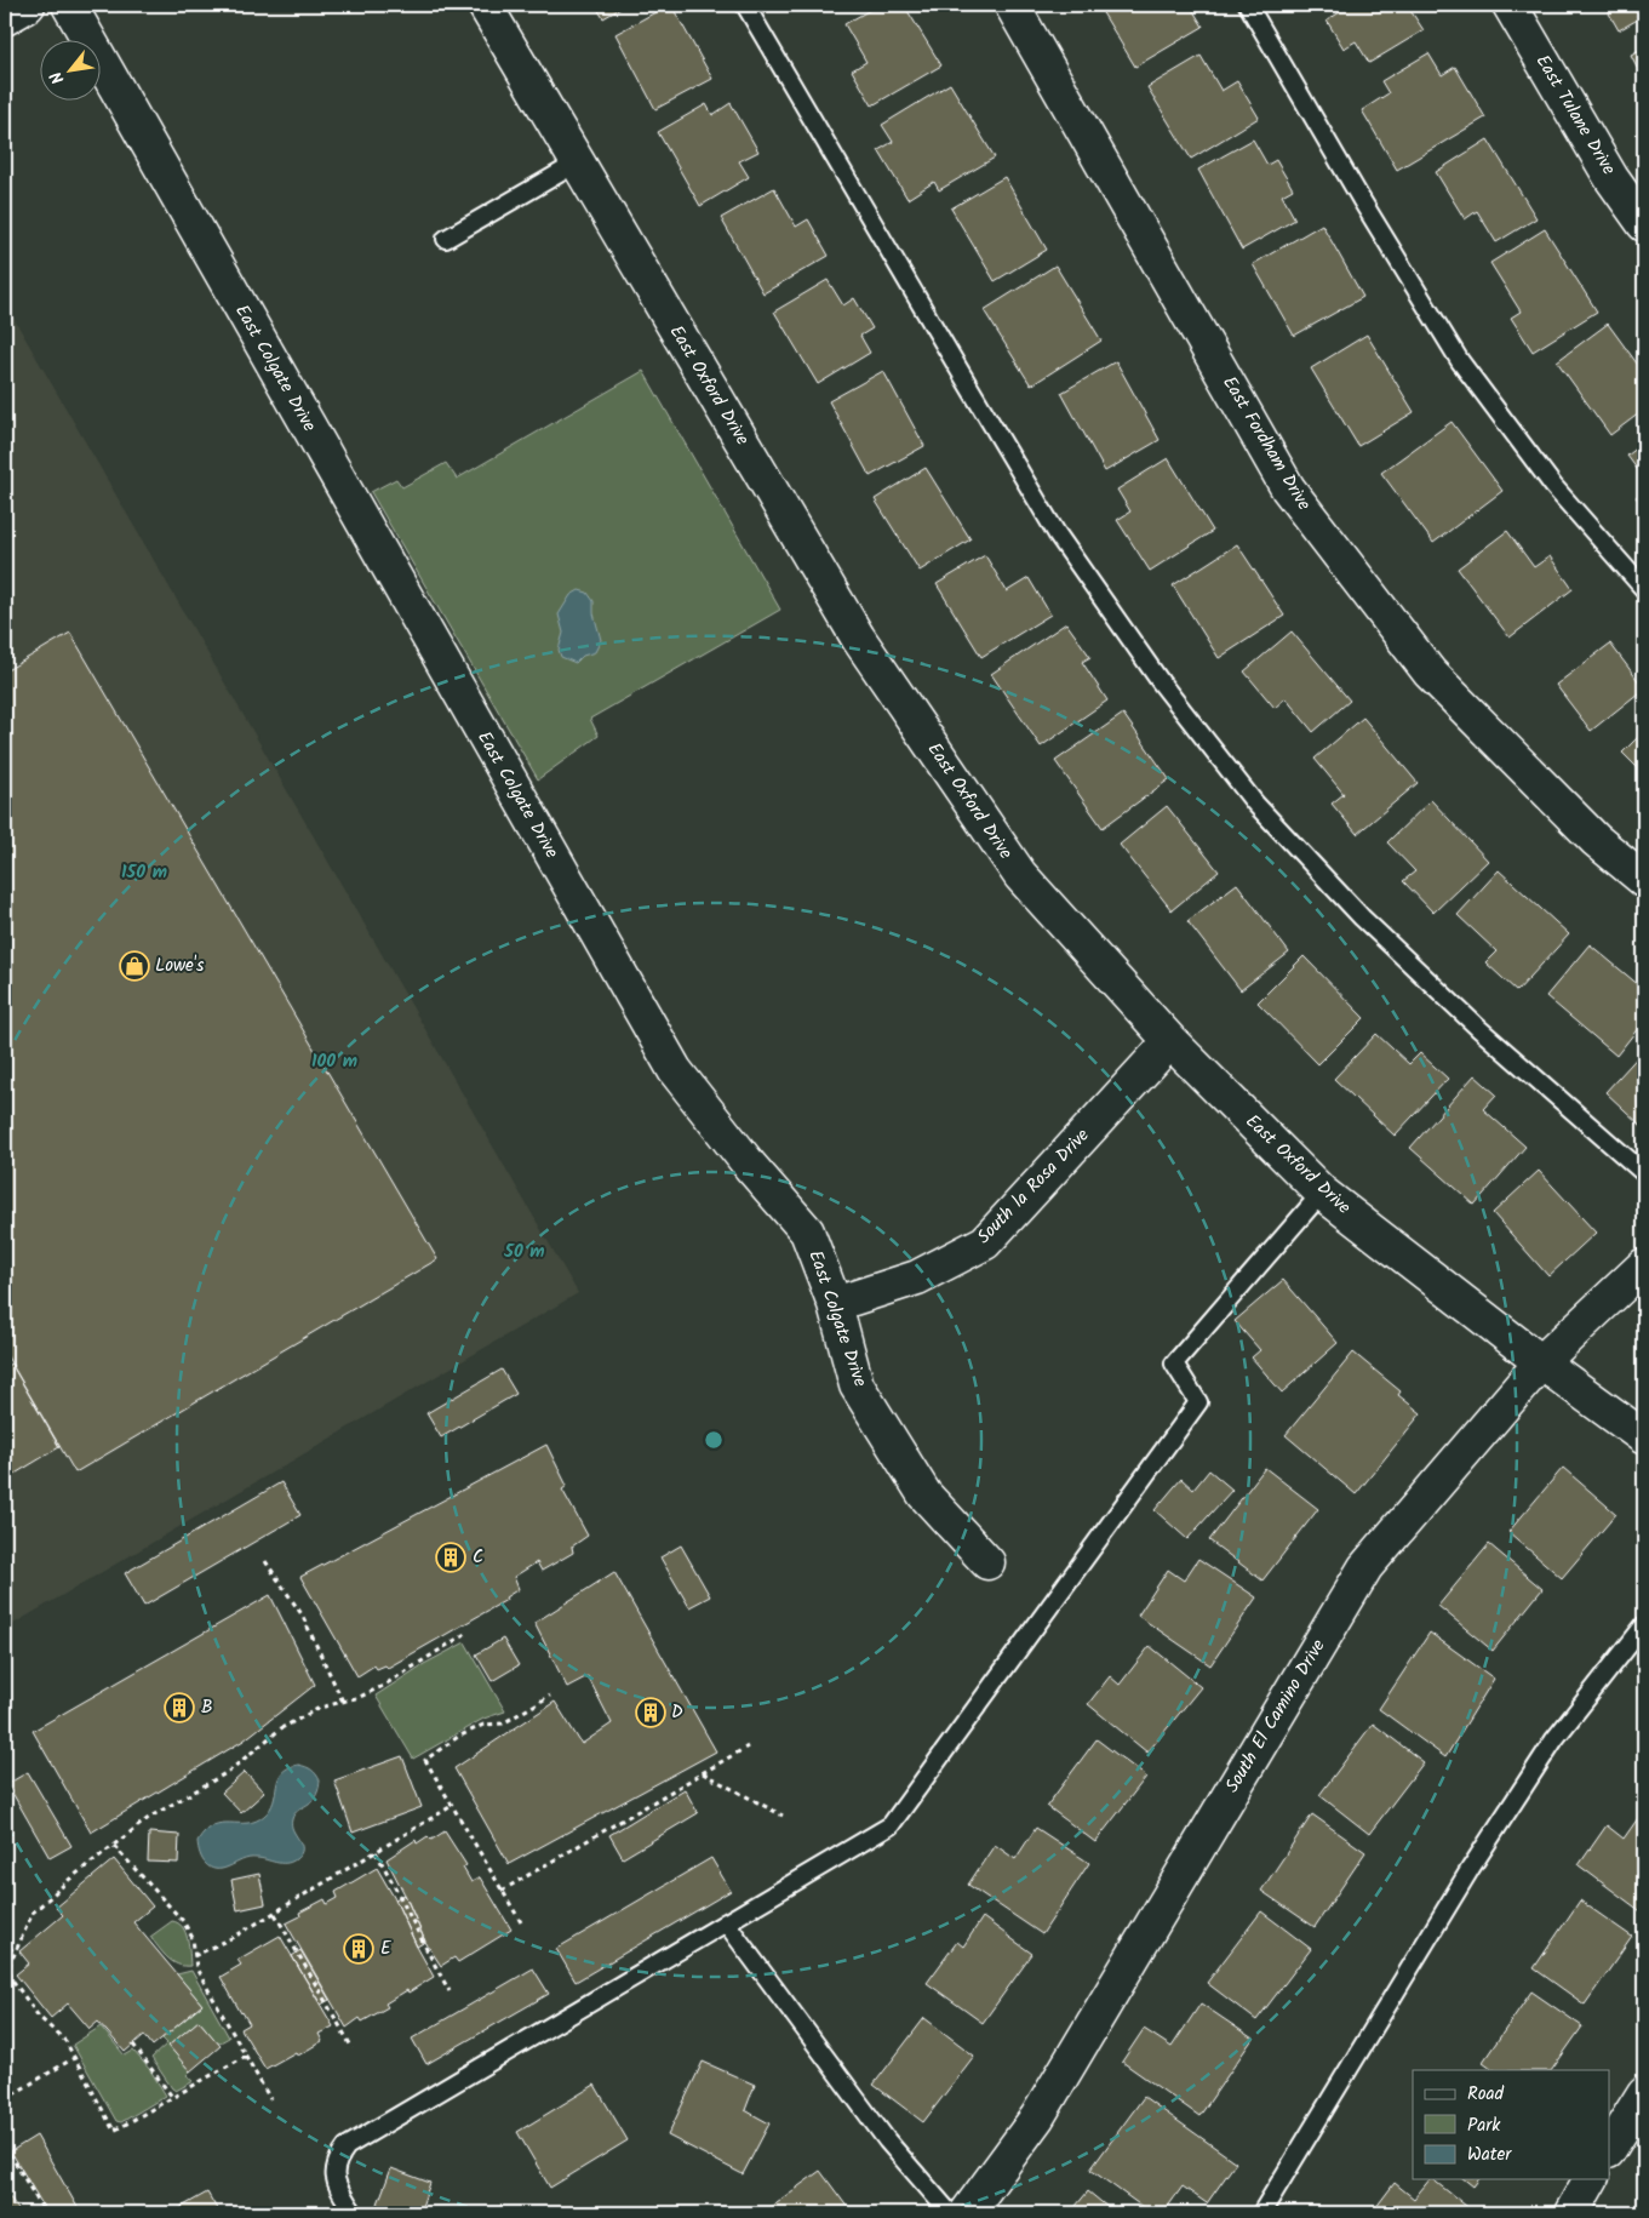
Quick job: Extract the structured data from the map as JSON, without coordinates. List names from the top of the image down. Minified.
{"streets":{"street":["East Tulane Drive","East Colgate Drive","East Oxford Drive","East Fordham Drive","South la Rosa Drive","South El Camino Drive"]},"crossings":[["East Colgate Drive","South la Rosa Drive"],["East Oxford Drive","South la Rosa Drive"],["East Oxford Drive","South El Camino Drive"]],"places":{"shop":["Lowe's"],"building":["C","B","D","E"]},"legend":["Road","Park","Water"],"north":"bottom left","rings":["150 m","100 m","50 m"]}
